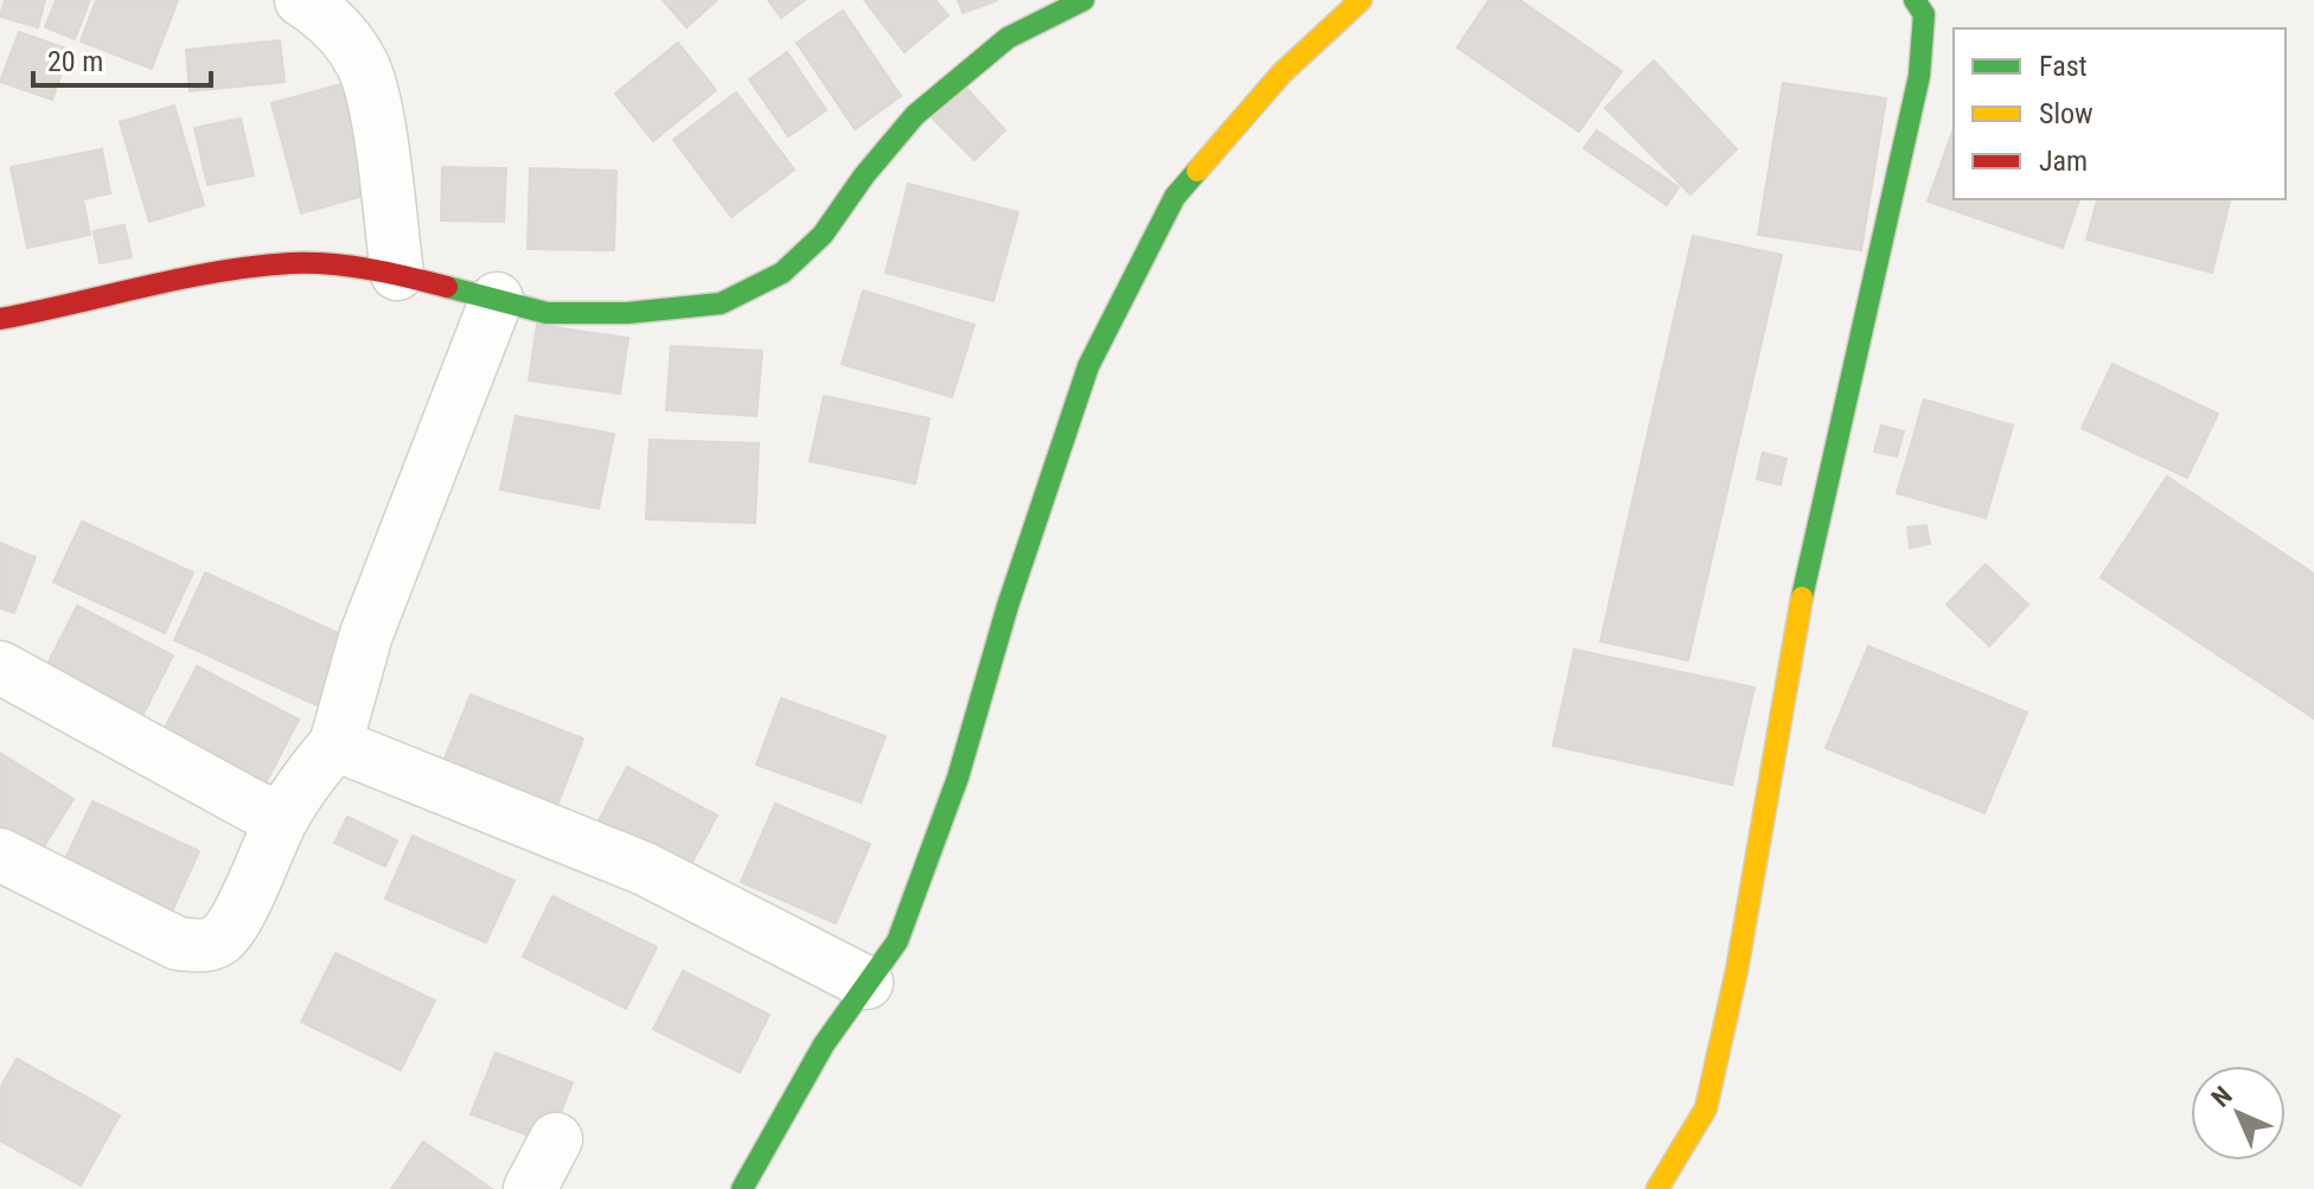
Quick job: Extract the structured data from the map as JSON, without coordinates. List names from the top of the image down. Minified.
{"legend":["Fast","Slow","Jam"],"scale_bar":"20 m","north":"top left"}
